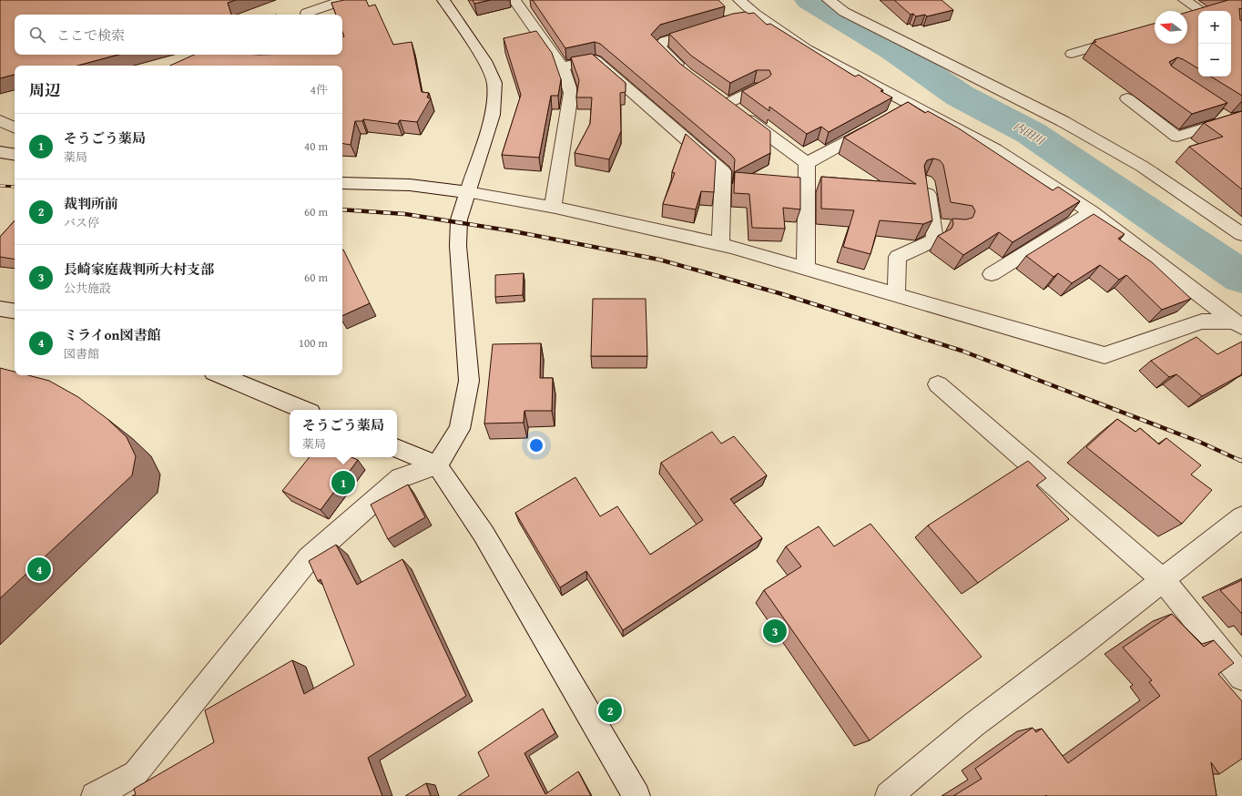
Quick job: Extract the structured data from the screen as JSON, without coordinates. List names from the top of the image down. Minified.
{"water":["内田川"],"north":"left","page":{"map_buttons":["+","−"],"search":"ここで検索","heading":["周辺","4件"],"list":[{"mark":"1","name":"そうごう薬局","note":"薬局","value":"40 m"},{"mark":"2","name":"裁判所前","note":"バス停","value":"60 m"},{"mark":"3","name":"長崎家庭裁判所大村支部","note":"公共施設","value":"60 m"},{"mark":"4","name":"ミライon図書館","note":"図書館","value":"100 m"}],"popup":["そうごう薬局","薬局"],"pins":["1","4","3","2"]}}
